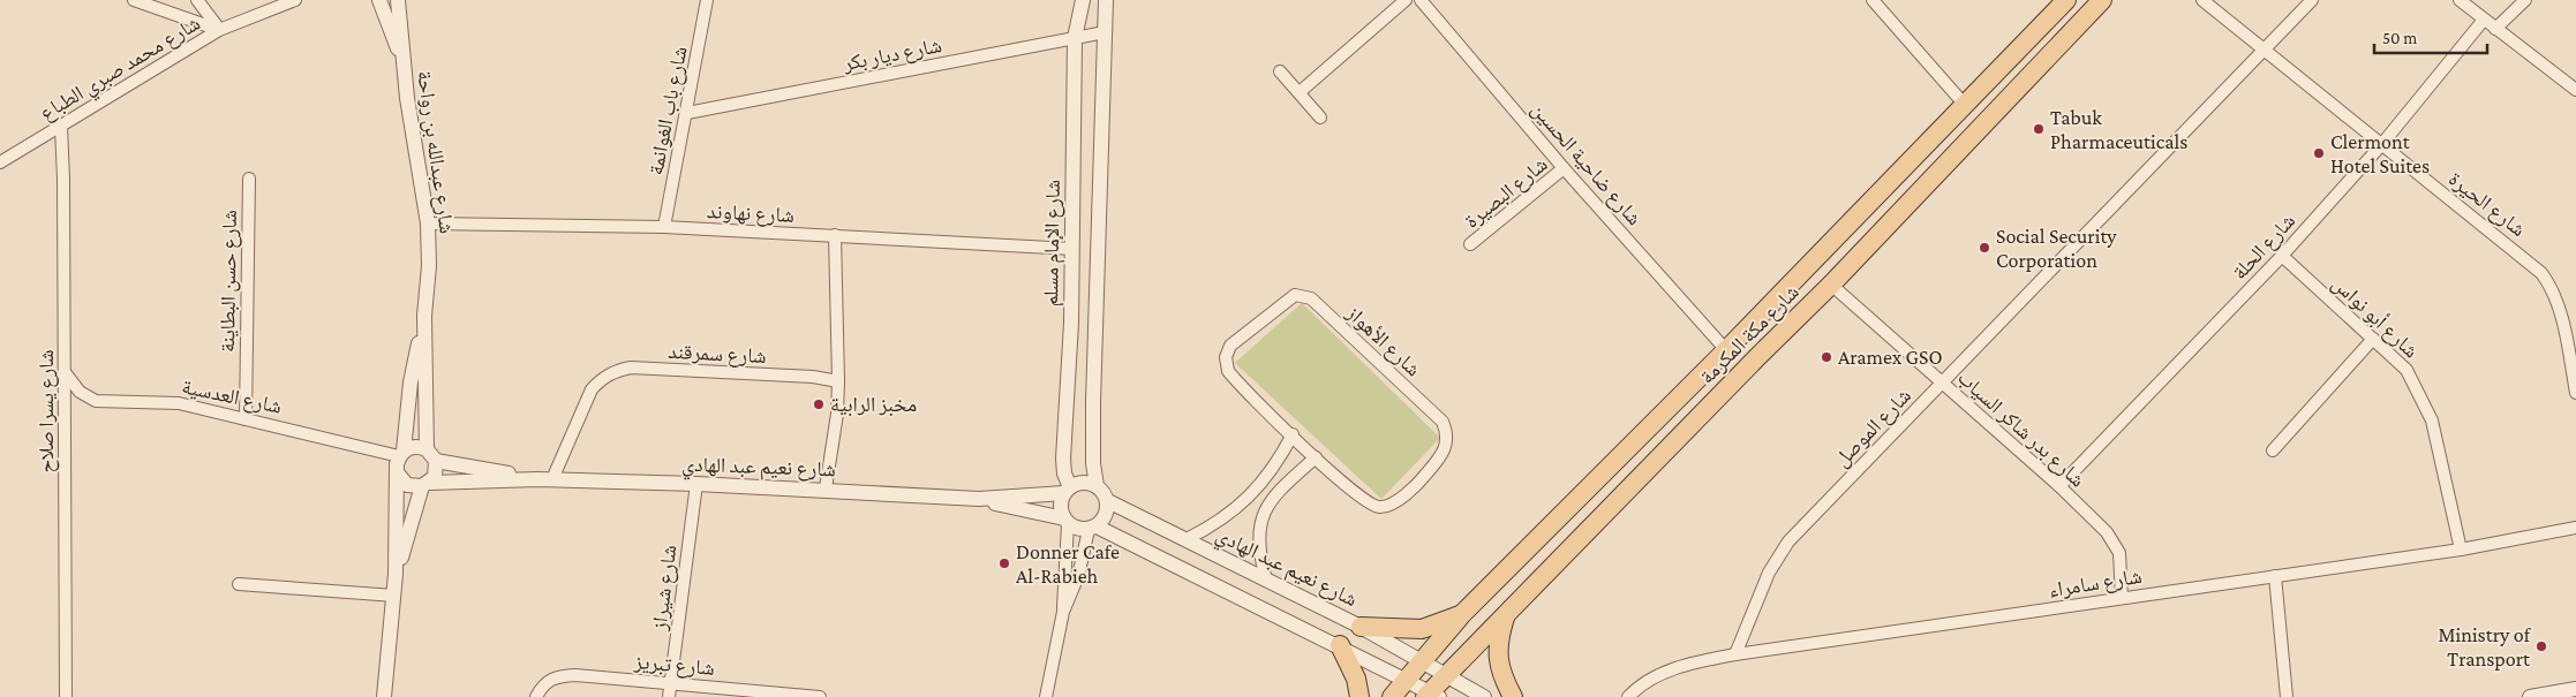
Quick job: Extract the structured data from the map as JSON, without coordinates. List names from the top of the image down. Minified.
{"streets":{"main road":["شارع مكة المكرمة"],"street":["شارع ديار بكر","شارع محمد صبري الطباع","شارع باب الغوانمة","شارع عبدالله بن رواحة","شارع ضاحية الحسين","شارع البصيرة","شارع الحيرة","شارع نهاوند","شارع الإمام مسلم","شارع الحلة","شارع حسن البطاينة","شارع أبو نواس","شارع الأهواز","شارع سمرقند","شارع العدسية","شارع يسرا صلاح","شارع الموصل","شارع بدر شاكر السياب","شارع نعيم عبد الهادي","شارع سامراء","شارع شيراز","شارع تبريز"]},"crossings":[["شارع ديار بكر","شارع باب الغوانمة"],["شارع ديار بكر","شارع الإمام مسلم"],["شارع محمد صبري الطباع","شارع يسرا صلاح"],["شارع باب الغوانمة","شارع نهاوند"],["شارع عبدالله بن رواحة","شارع نهاوند"],["شارع عبدالله بن رواحة","شارع العدسية"],["شارع عبدالله بن رواحة","شارع نعيم عبد الهادي"],["شارع ضاحية الحسين","شارع البصيرة"],["شارع ضاحية الحسين","شارع مكة المكرمة"],["شارع الحيرة","شارع الحلة"],["شارع الحيرة","شارع الموصل"],["شارع نهاوند","شارع الإمام مسلم"],["شارع الإمام مسلم","شارع نعيم عبد الهادي"],["شارع الحلة","شارع أبو نواس"],["شارع الحلة","شارع بدر شاكر السياب"],["شارع حسن البطاينة","شارع العدسية"],["شارع أبو نواس","شارع سامراء"],["شارع مكة المكرمة","شارع بدر شاكر السياب"],["شارع مكة المكرمة","شارع نعيم عبد الهادي"],["شارع سمرقند","شارع نعيم عبد الهادي"],["شارع العدسية","شارع يسرا صلاح"],["شارع العدسية","شارع نعيم عبد الهادي"],["شارع الموصل","شارع بدر شاكر السياب"],["شارع الموصل","شارع سامراء"],["شارع بدر شاكر السياب","شارع سامراء"],["شارع نعيم عبد الهادي","شارع شيراز"],["شارع شيراز","شارع تبريز"]],"places":["Tabuk Pharmaceuticals","Clermont Hotel Suites","Social Security Corporation","Aramex GSO","مخبز الرابية","Donner Cafe Al-Rabieh","Ministry of Transport"],"scale_bar":"50 m"}
